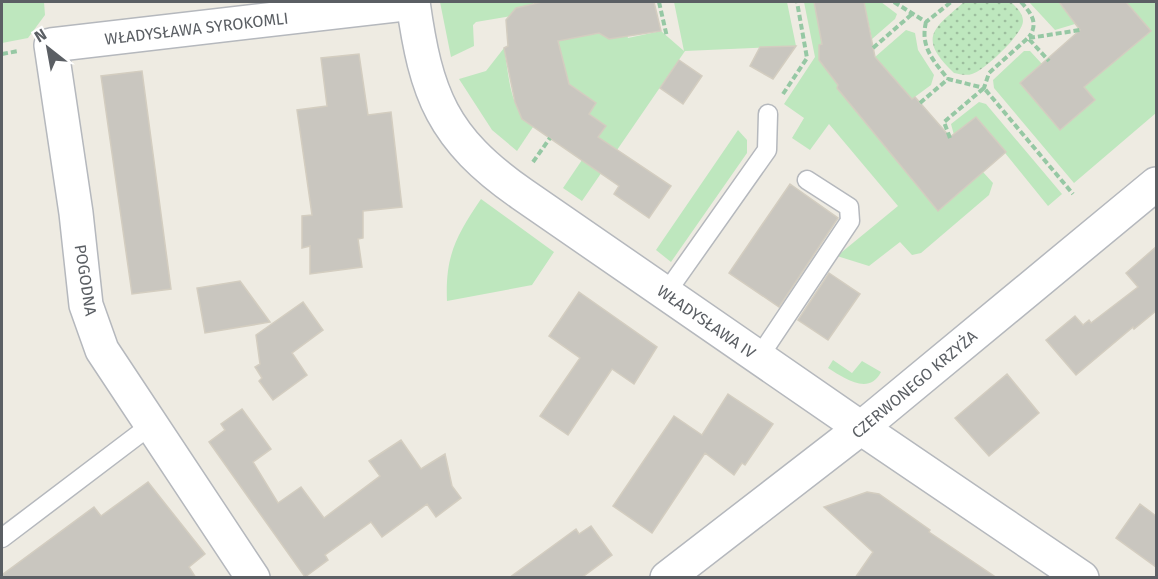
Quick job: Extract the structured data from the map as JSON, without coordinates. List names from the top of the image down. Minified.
{"streets":{"street":["WŁADYSŁAWA SYROKOMLI","POGODNA","WŁADYSŁAWA IV","CZERWONEGO KRZYŻA"]},"crossings":[["WŁADYSŁAWA SYROKOMLI","POGODNA"],["WŁADYSŁAWA SYROKOMLI","WŁADYSŁAWA IV"],["WŁADYSŁAWA IV","CZERWONEGO KRZYŻA"]],"north":"top left"}
